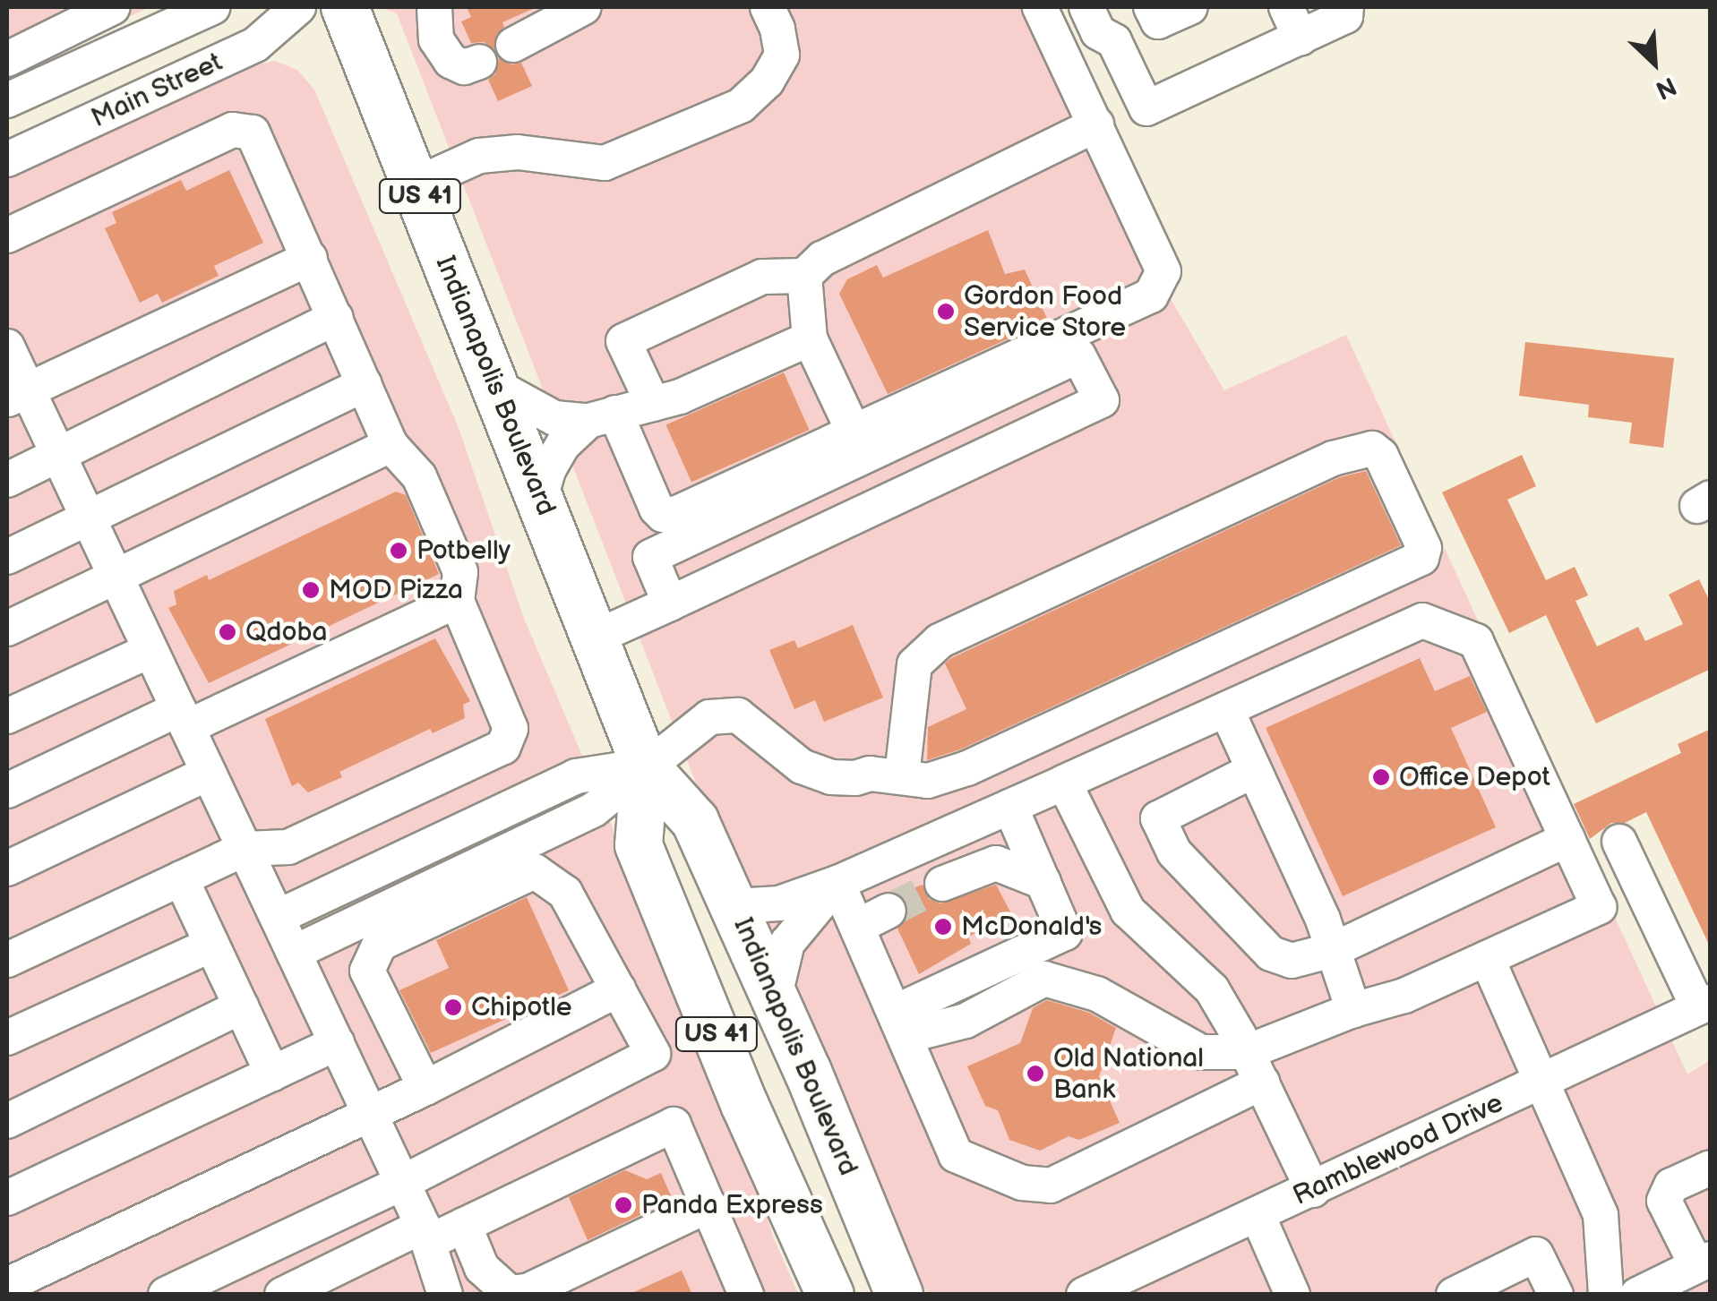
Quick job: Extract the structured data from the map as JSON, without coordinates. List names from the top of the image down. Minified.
{"streets":{"highway":["US 41","Indianapolis Boulevard"],"street":["Main Street","Ramblewood Drive"]},"places":["Gordon Food Service Store","Potbelly","MOD Pizza","Qdoba","Office Depot","McDonald's","Chipotle","Old National Bank","Panda Express"],"north":"bottom right"}
